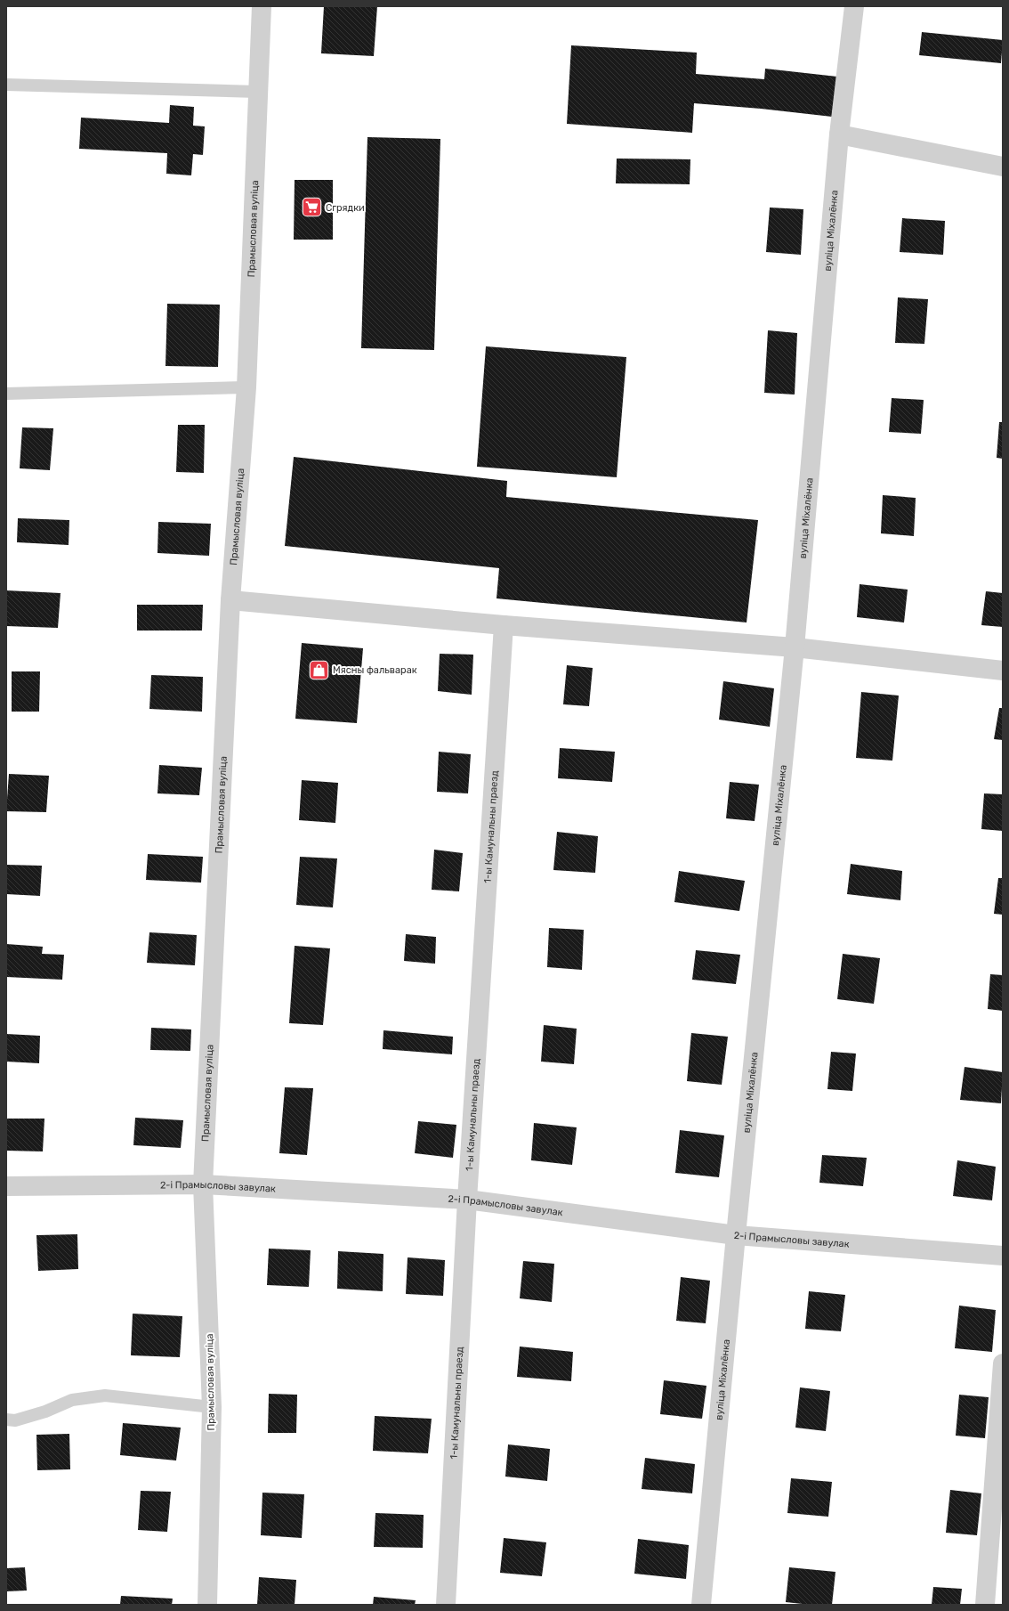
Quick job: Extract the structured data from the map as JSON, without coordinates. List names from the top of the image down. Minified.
{"streets":{"street":["Прамысловая вуліца","вуліца Міхалёнка","1-ы Камунальны праезд","2-і Прамысловы завулак"]},"crossings":[["Прамысловая вуліца","2-і Прамысловы завулак"],["вуліца Міхалёнка","2-і Прамысловы завулак"],["1-ы Камунальны праезд","2-і Прамысловы завулак"]],"places":{"supermarket":["Сгрядки"],"shop":["Мясны фальварак"]}}
